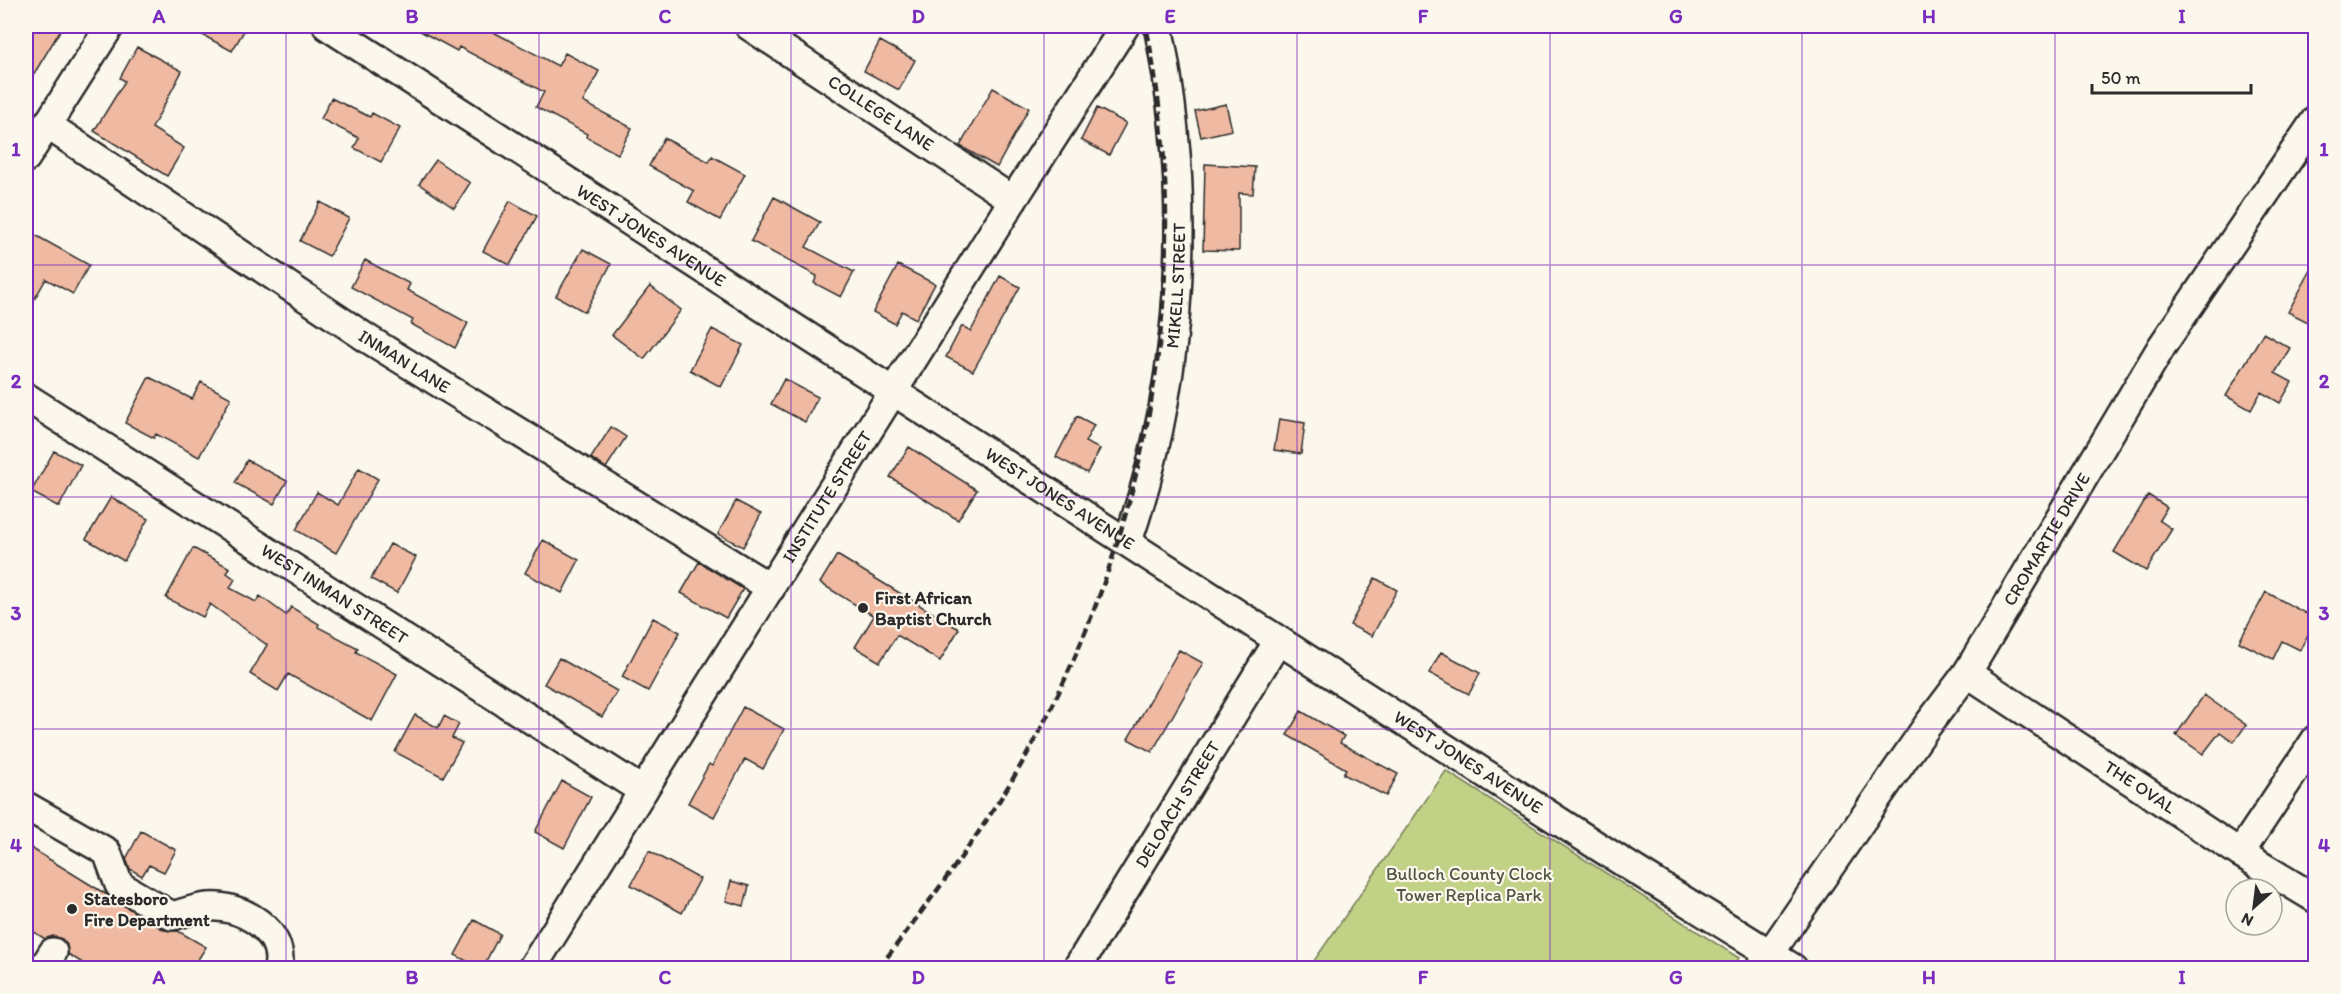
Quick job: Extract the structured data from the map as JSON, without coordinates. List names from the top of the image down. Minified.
{"streets":{"street":["COLLEGE LANE","WEST JONES AVENUE","MIKELL STREET","INMAN LANE","INSTITUTE STREET","CROMARTIE DRIVE","WEST INMAN STREET","THE OVAL","DELOACH STREET"]},"crossings":[["COLLEGE LANE","INSTITUTE STREET"],["WEST JONES AVENUE","MIKELL STREET"],["WEST JONES AVENUE","INSTITUTE STREET"],["WEST JONES AVENUE","CROMARTIE DRIVE"],["WEST JONES AVENUE","DELOACH STREET"],["INMAN LANE","INSTITUTE STREET"],["INSTITUTE STREET","WEST INMAN STREET"],["CROMARTIE DRIVE","THE OVAL"]],"parks":["Bulloch County Clock Tower Replica Park"],"places":["First African Baptist Church","Statesboro Fire Department"],"scale_bar":"50 m","north":"bottom left","grid":{"columns":["A","B","C","D","E","F","G","H","I"],"rows":["1","2","3","4"]}}
